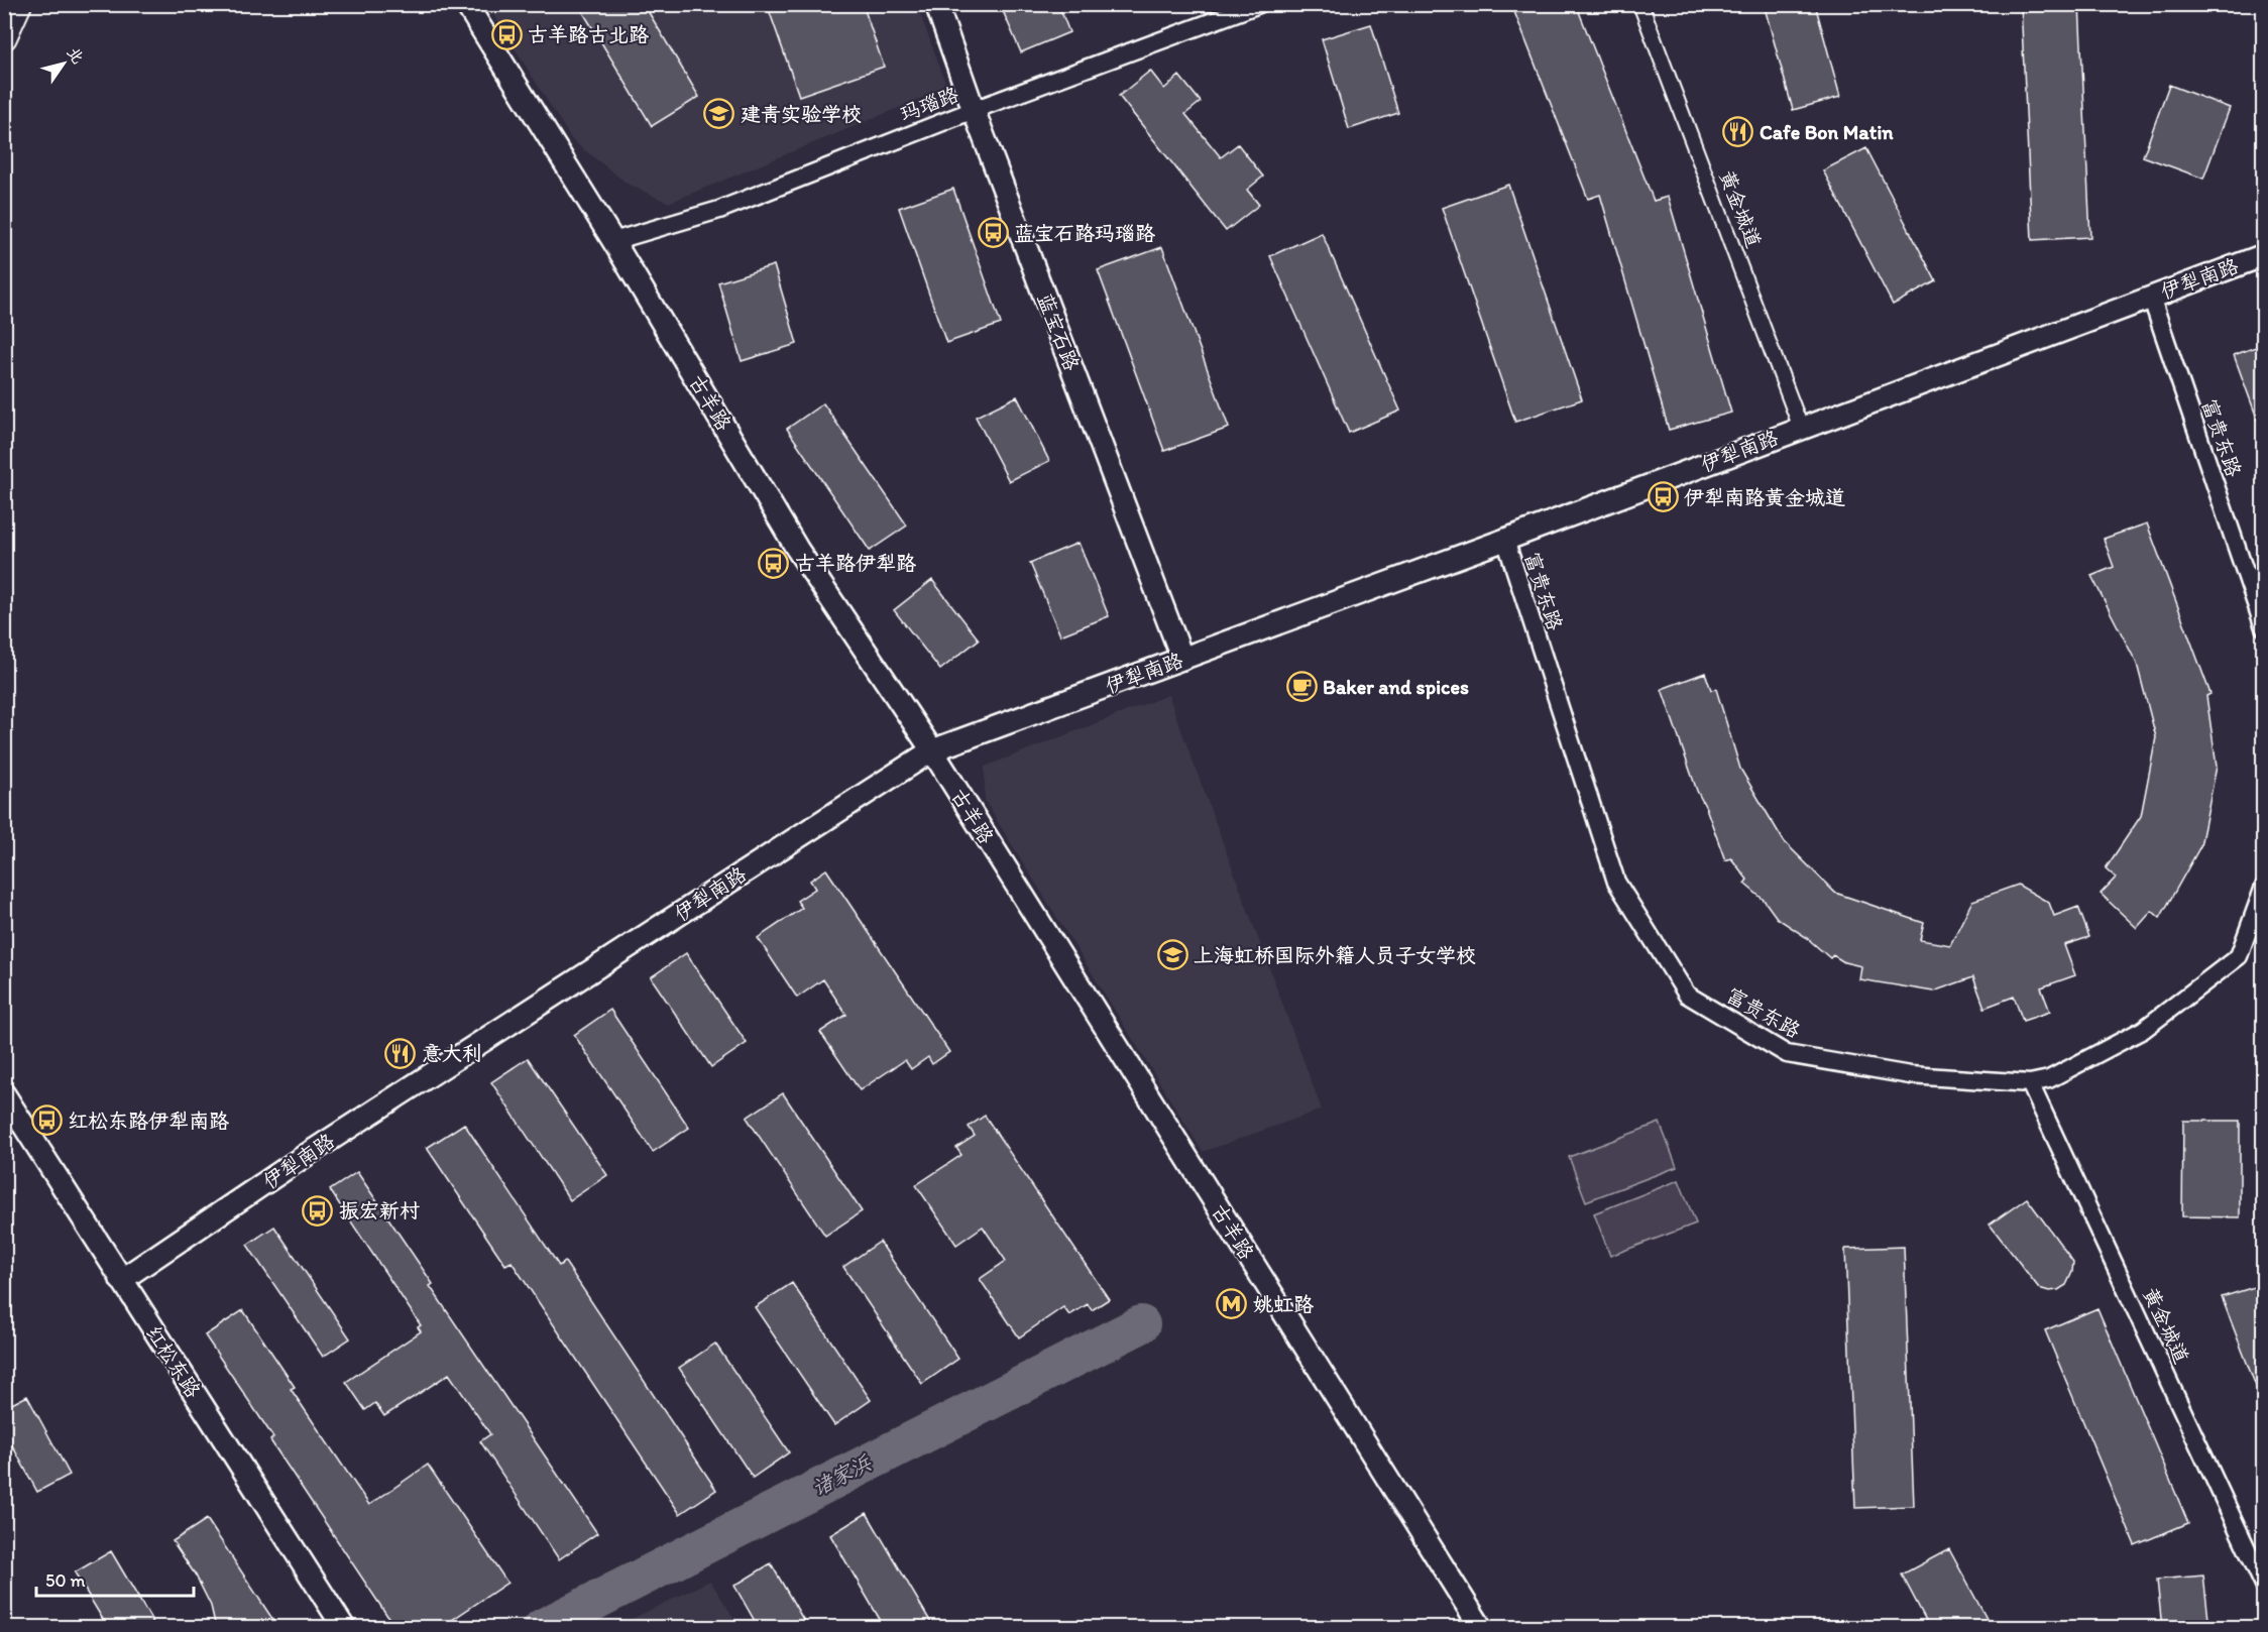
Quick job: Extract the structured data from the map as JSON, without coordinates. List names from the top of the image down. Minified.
{"streets":{"street":["玛瑙路","黄金城道","伊犁南路","蓝宝石路","古羊路","富贵东路","红松东路"]},"crossings":[["玛瑙路","蓝宝石路"],["玛瑙路","古羊路"],["黄金城道","伊犁南路"],["黄金城道","富贵东路"],["伊犁南路","蓝宝石路"],["伊犁南路","古羊路"],["伊犁南路","富贵东路"],["伊犁南路","红松东路"]],"water":["诸家浜"],"places":{"bus stop":["古羊路古北路","蓝宝石路玛瑙路","伊犁南路黄金城道","古羊路伊犁路","红松东路伊犁南路","振宏新村"],"school or university":["建青实验学校","上海虹桥国际外籍人员子女学校"],"restaurant":["Cafe Bon Matin","意大利"],"cafe":["Baker and spices"],"metro station":["姚虹路"]},"scale_bar":"50 m","north":"top right"}
